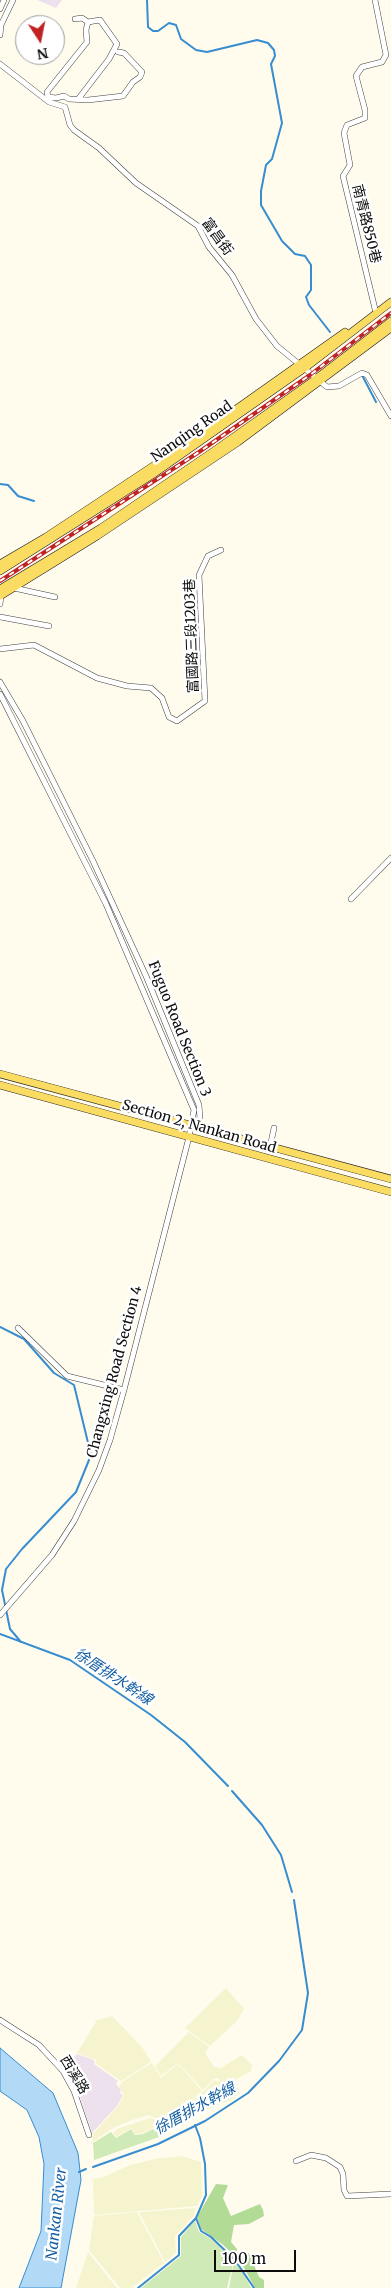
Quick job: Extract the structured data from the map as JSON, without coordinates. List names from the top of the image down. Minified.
{"streets":{"main road":["Nanqing Road","Section 2, Nankan Road"],"street":["南青路850巷","富昌街","富國路三段1203巷","Fuguo Road Section 3","Changxing Road Section 4","西溪路"]},"crossings":[["富昌街","Nanqing Road"],["Fuguo Road Section 3","Section 2, Nankan Road"],["Section 2, Nankan Road","Changxing Road Section 4"]],"water":["徐厝排水幹線","Nankan River"],"scale_bar":"100 m","north":"bottom"}
